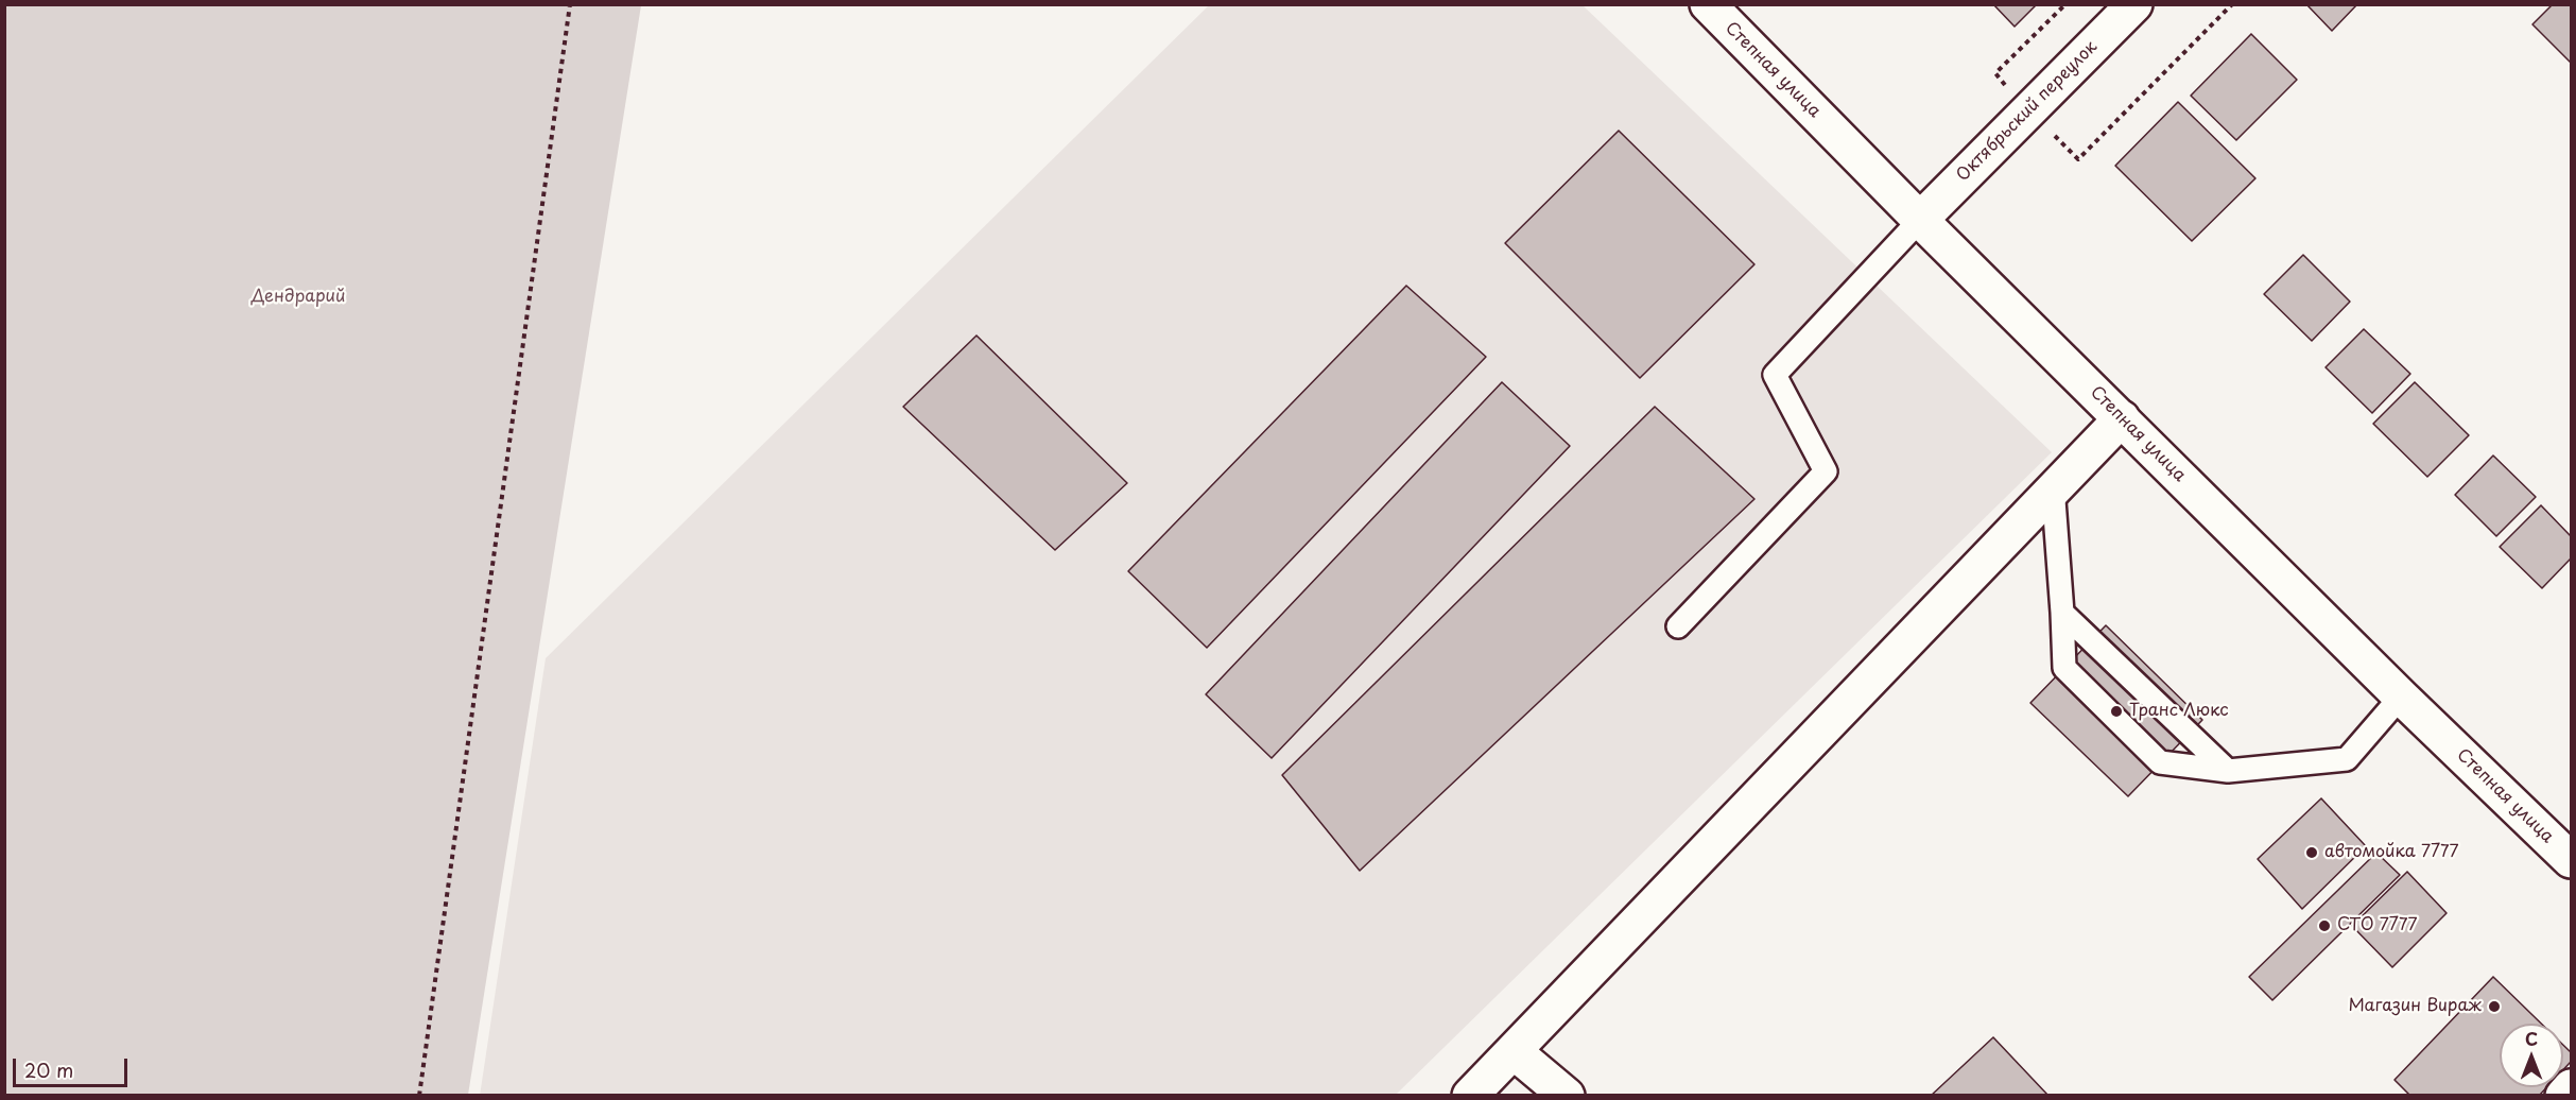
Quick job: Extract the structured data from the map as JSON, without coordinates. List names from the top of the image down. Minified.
{"streets":{"street":["Степная улица","Октябрьский переулок"]},"crossings":[["Степная улица","Октябрьский переулок"]],"parks":["Дендрарий"],"places":["Транс Люкс","автомойка 7777","СТО 7777","Магазин Вираж"],"scale_bar":"20 m","north":"top"}
